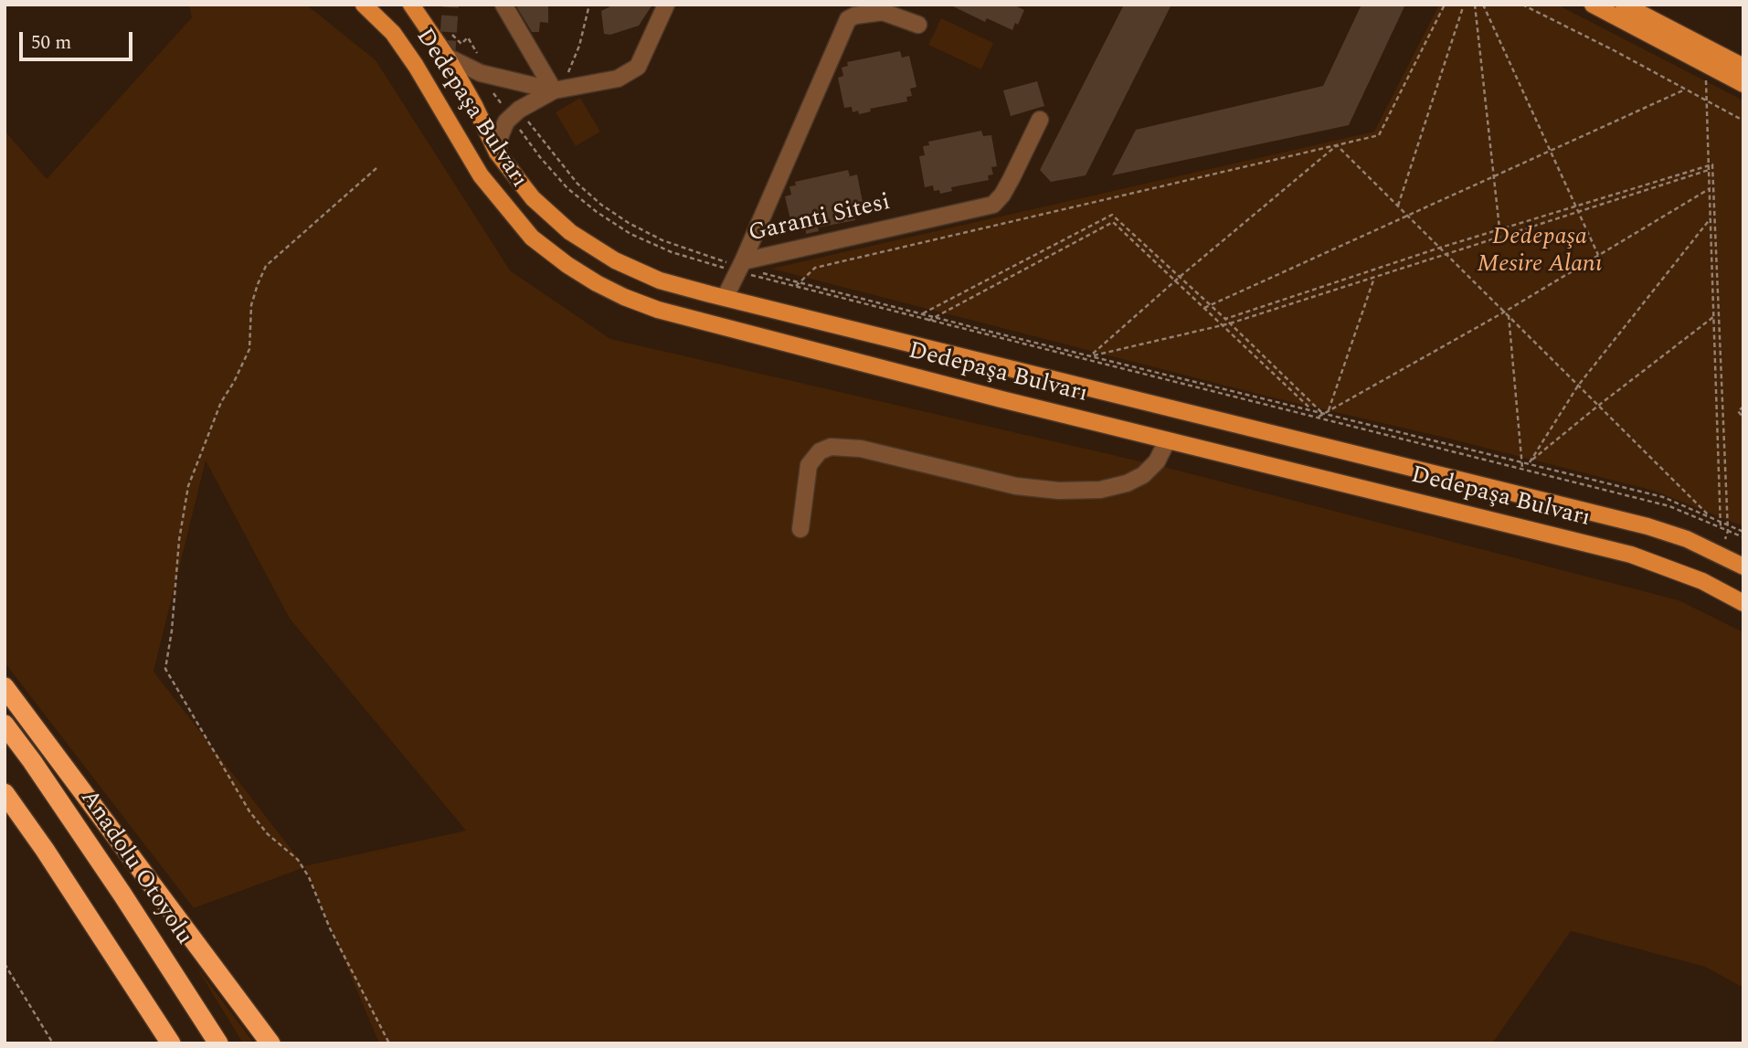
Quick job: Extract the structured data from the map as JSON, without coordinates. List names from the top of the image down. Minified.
{"streets":{"highway":["Anadolu Otoyolu"],"main road":["Dedepaşa Bulvarı"],"lane":["Garanti Sitesi"]},"parks":["Dedepaşa Mesire Alanı"],"scale_bar":"50 m"}
